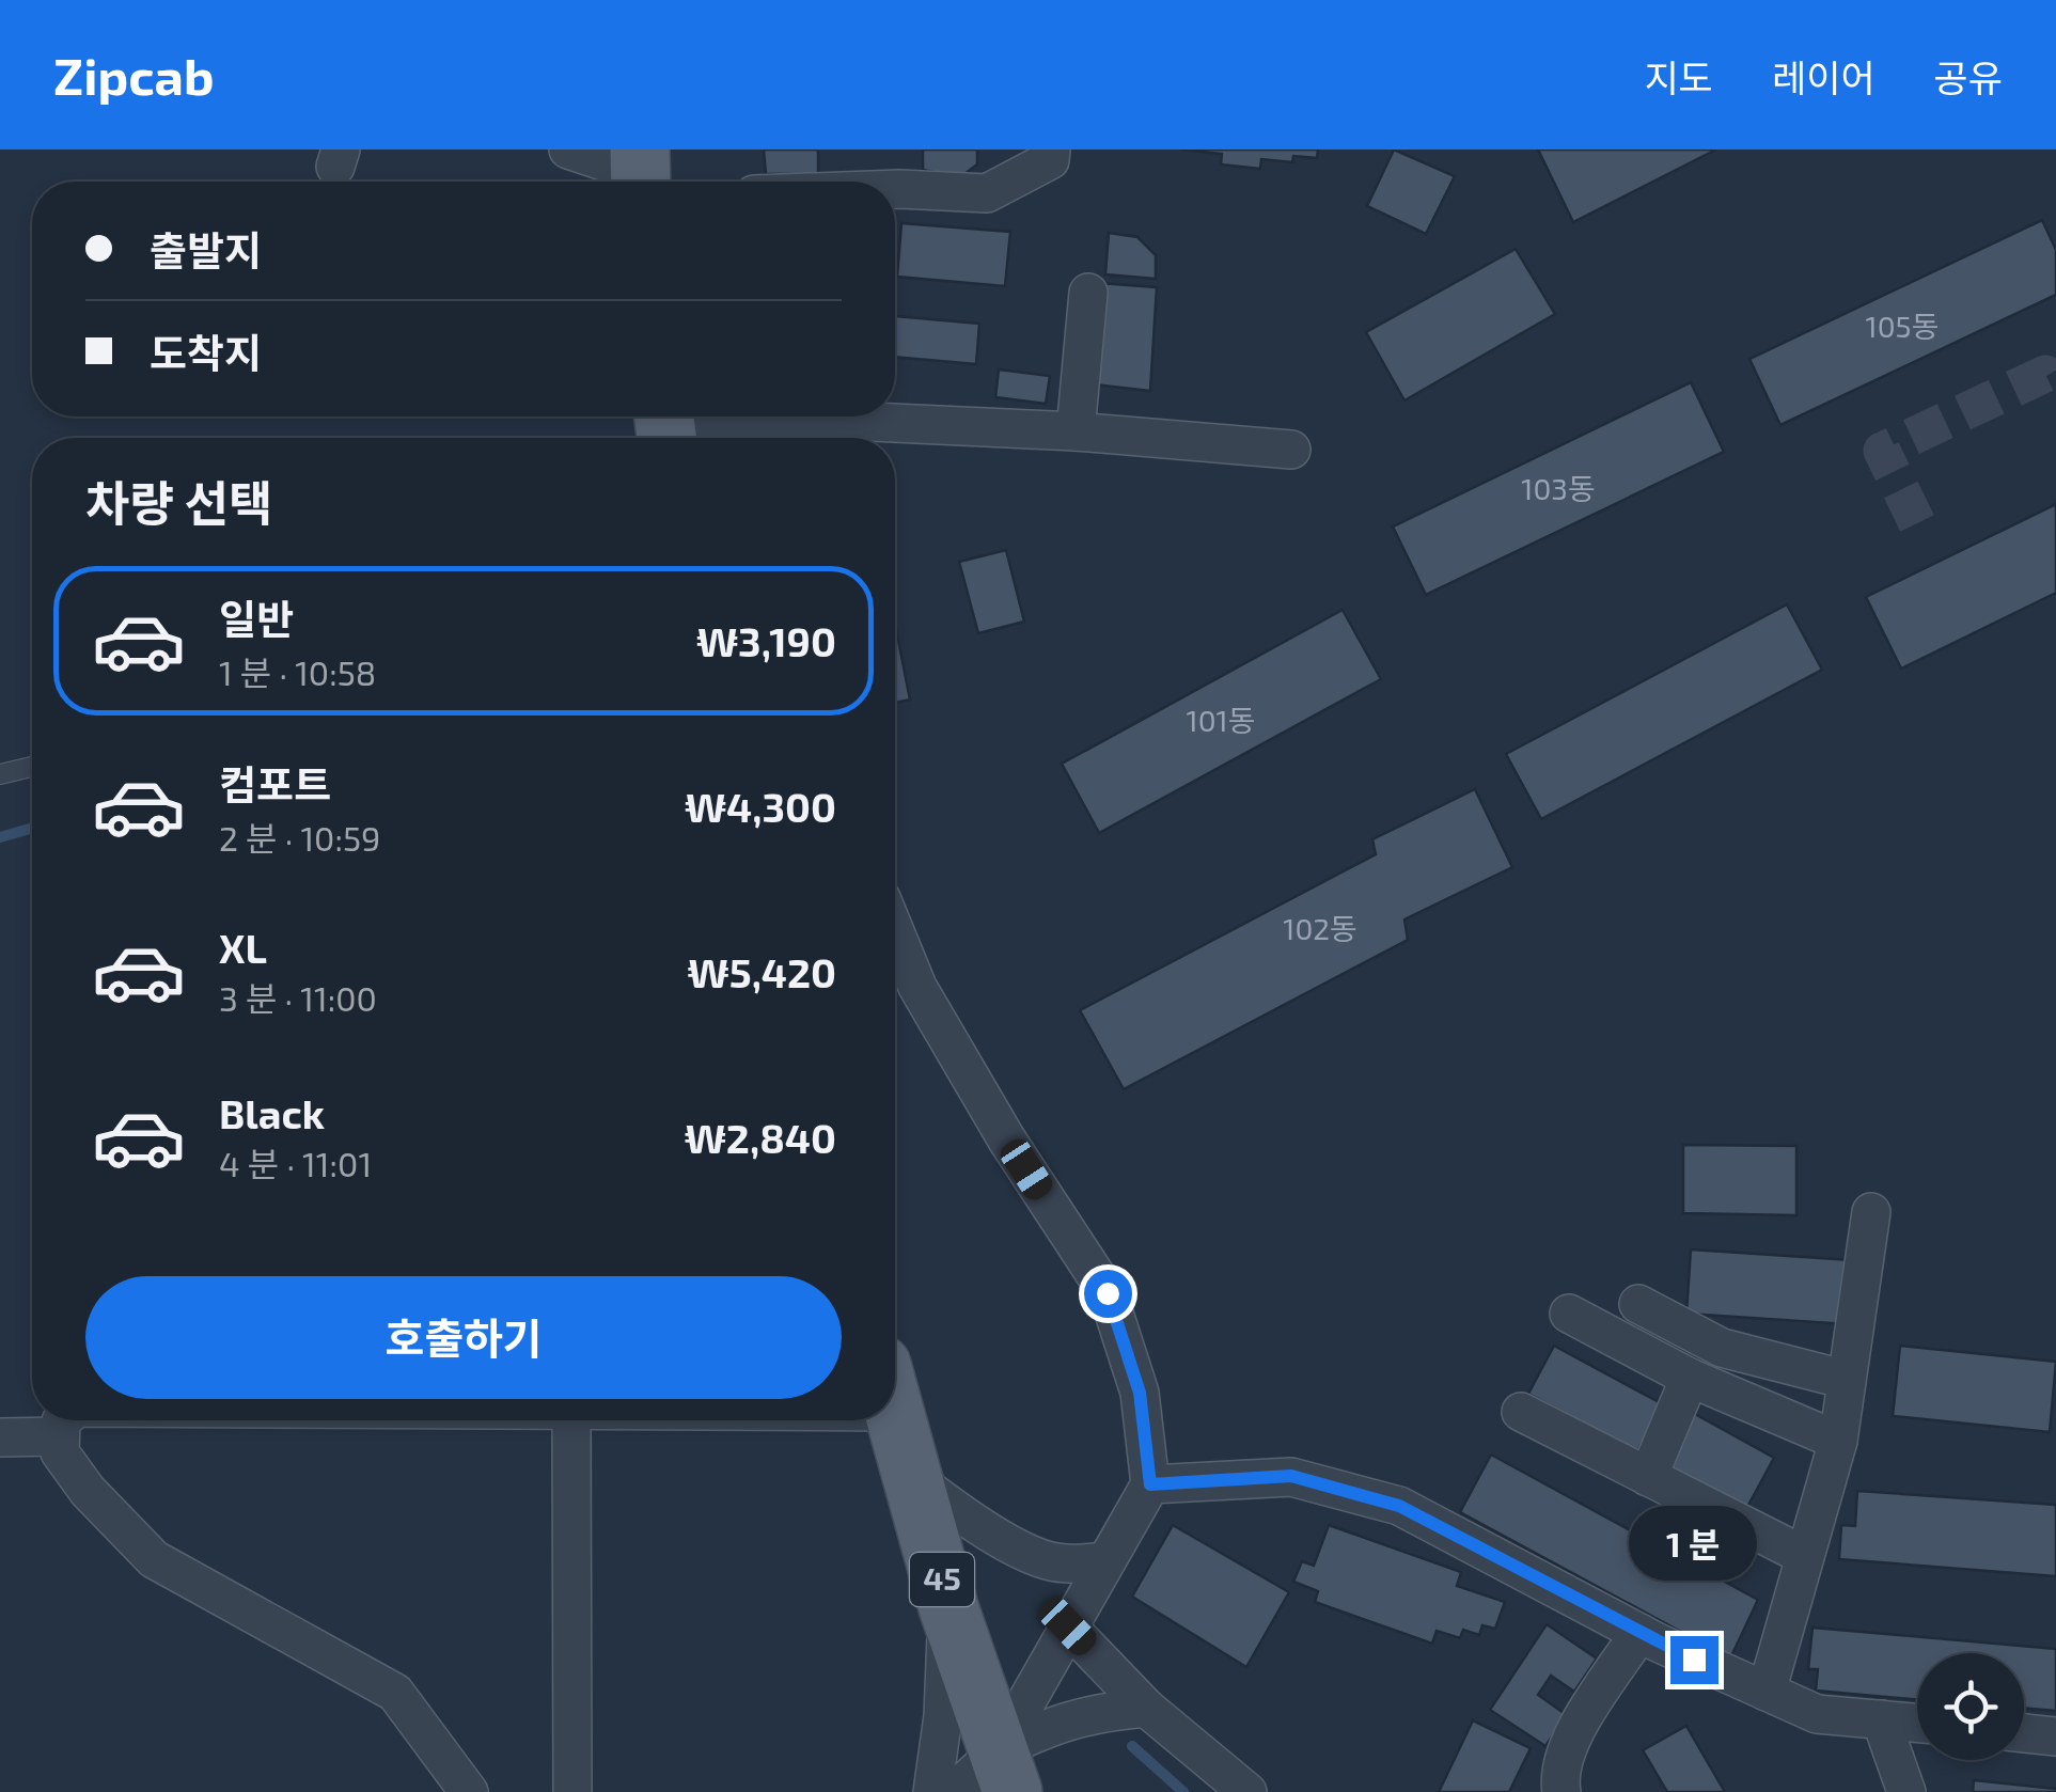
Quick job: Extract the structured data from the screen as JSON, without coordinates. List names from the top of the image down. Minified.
{"streets":{"main road":["45"]},"house_numbers":["105동","103동","101동","102동"],"page":{"header":"Zipcab","nav":["지도","레이어","공유"],"banner":["출발지","도착지"],"heading":"차량 선택","list":[{"name":"일반","note":"1 분 · 10:58","value":"₩3,190"},{"name":"컴포트","note":"2 분 · 10:59","value":"₩4,300"},{"name":"XL","note":"3 분 · 11:00","value":"₩5,420"},{"name":"Black","note":"4 분 · 11:01","value":"₩2,840"}],"buttons":"호출하기","bubble":"1 분"}}
